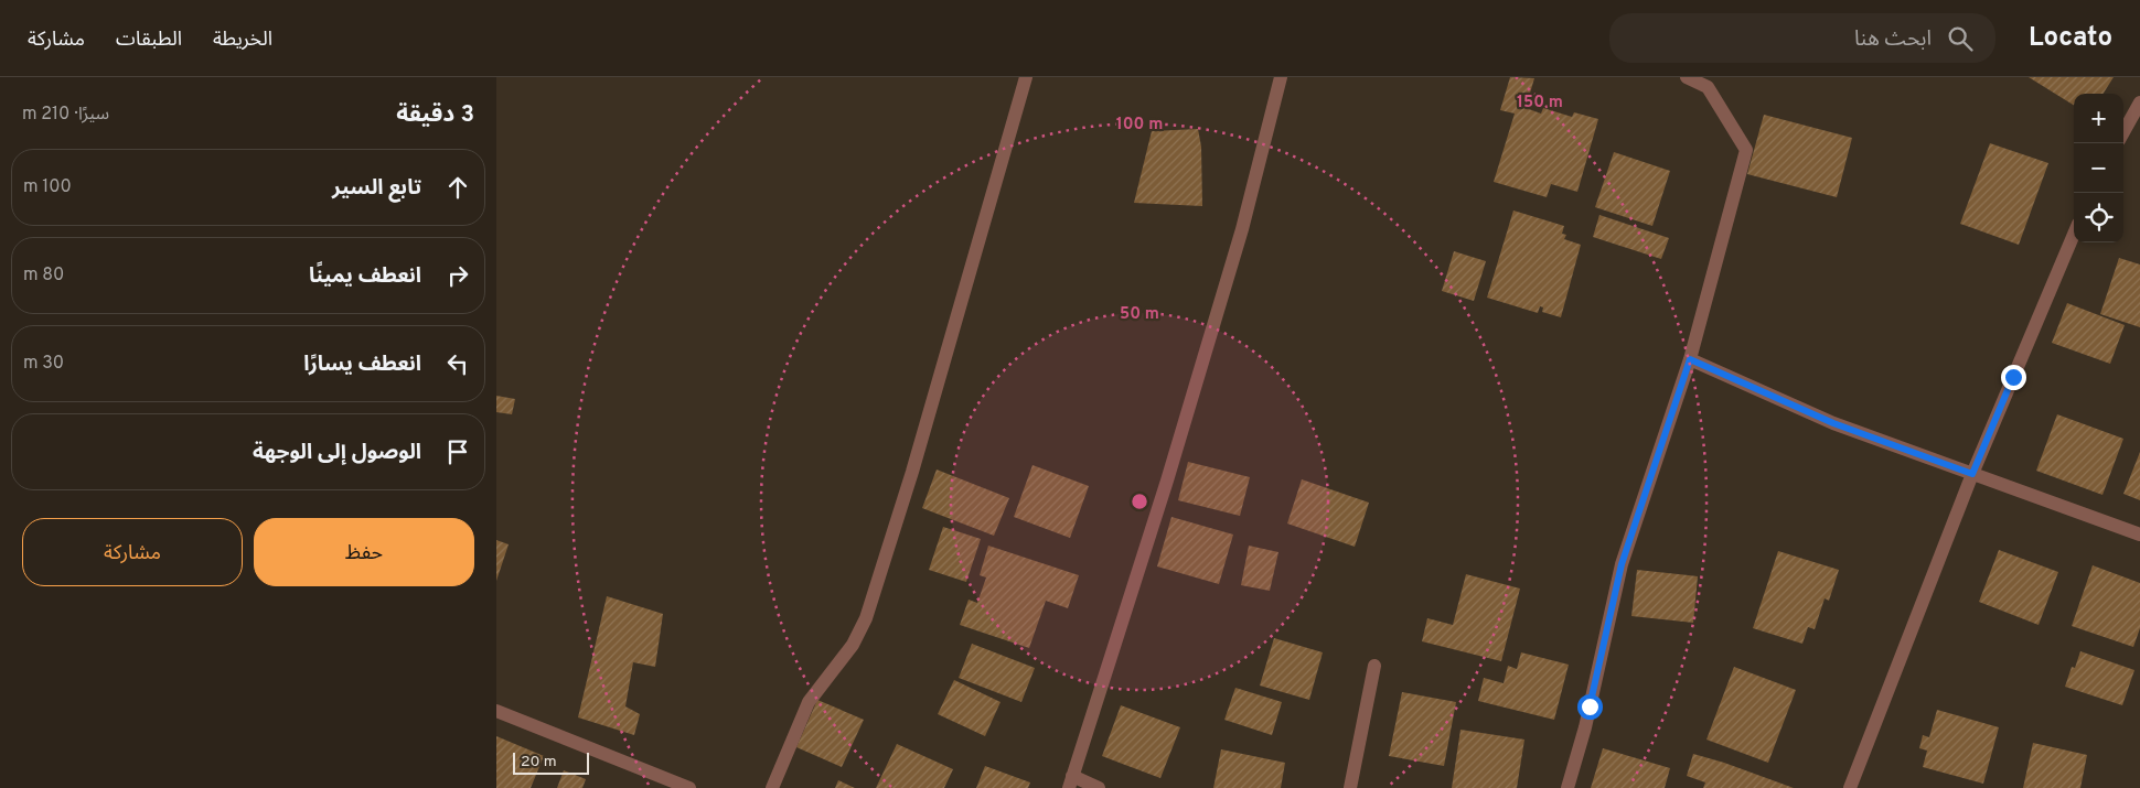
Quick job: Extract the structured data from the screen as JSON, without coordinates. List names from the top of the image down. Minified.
{"scale_bar":"20 m","page":{"header":"Locato","search":"ابحث هنا","nav":["الخريطة","الطبقات","مشاركة"],"heading":["3 دقيقة","سيرًا · 210 m"],"map_buttons":["+","−"],"list":[["تابع السير","100 m"],["انعطف يمينًا","80 m"],["انعطف يسارًا","30 m"],"الوصول إلى الوجهة"],"buttons":["حفظ","مشاركة"],"scale":"20 m"},"rings":["150 m","100 m","50 m"]}
